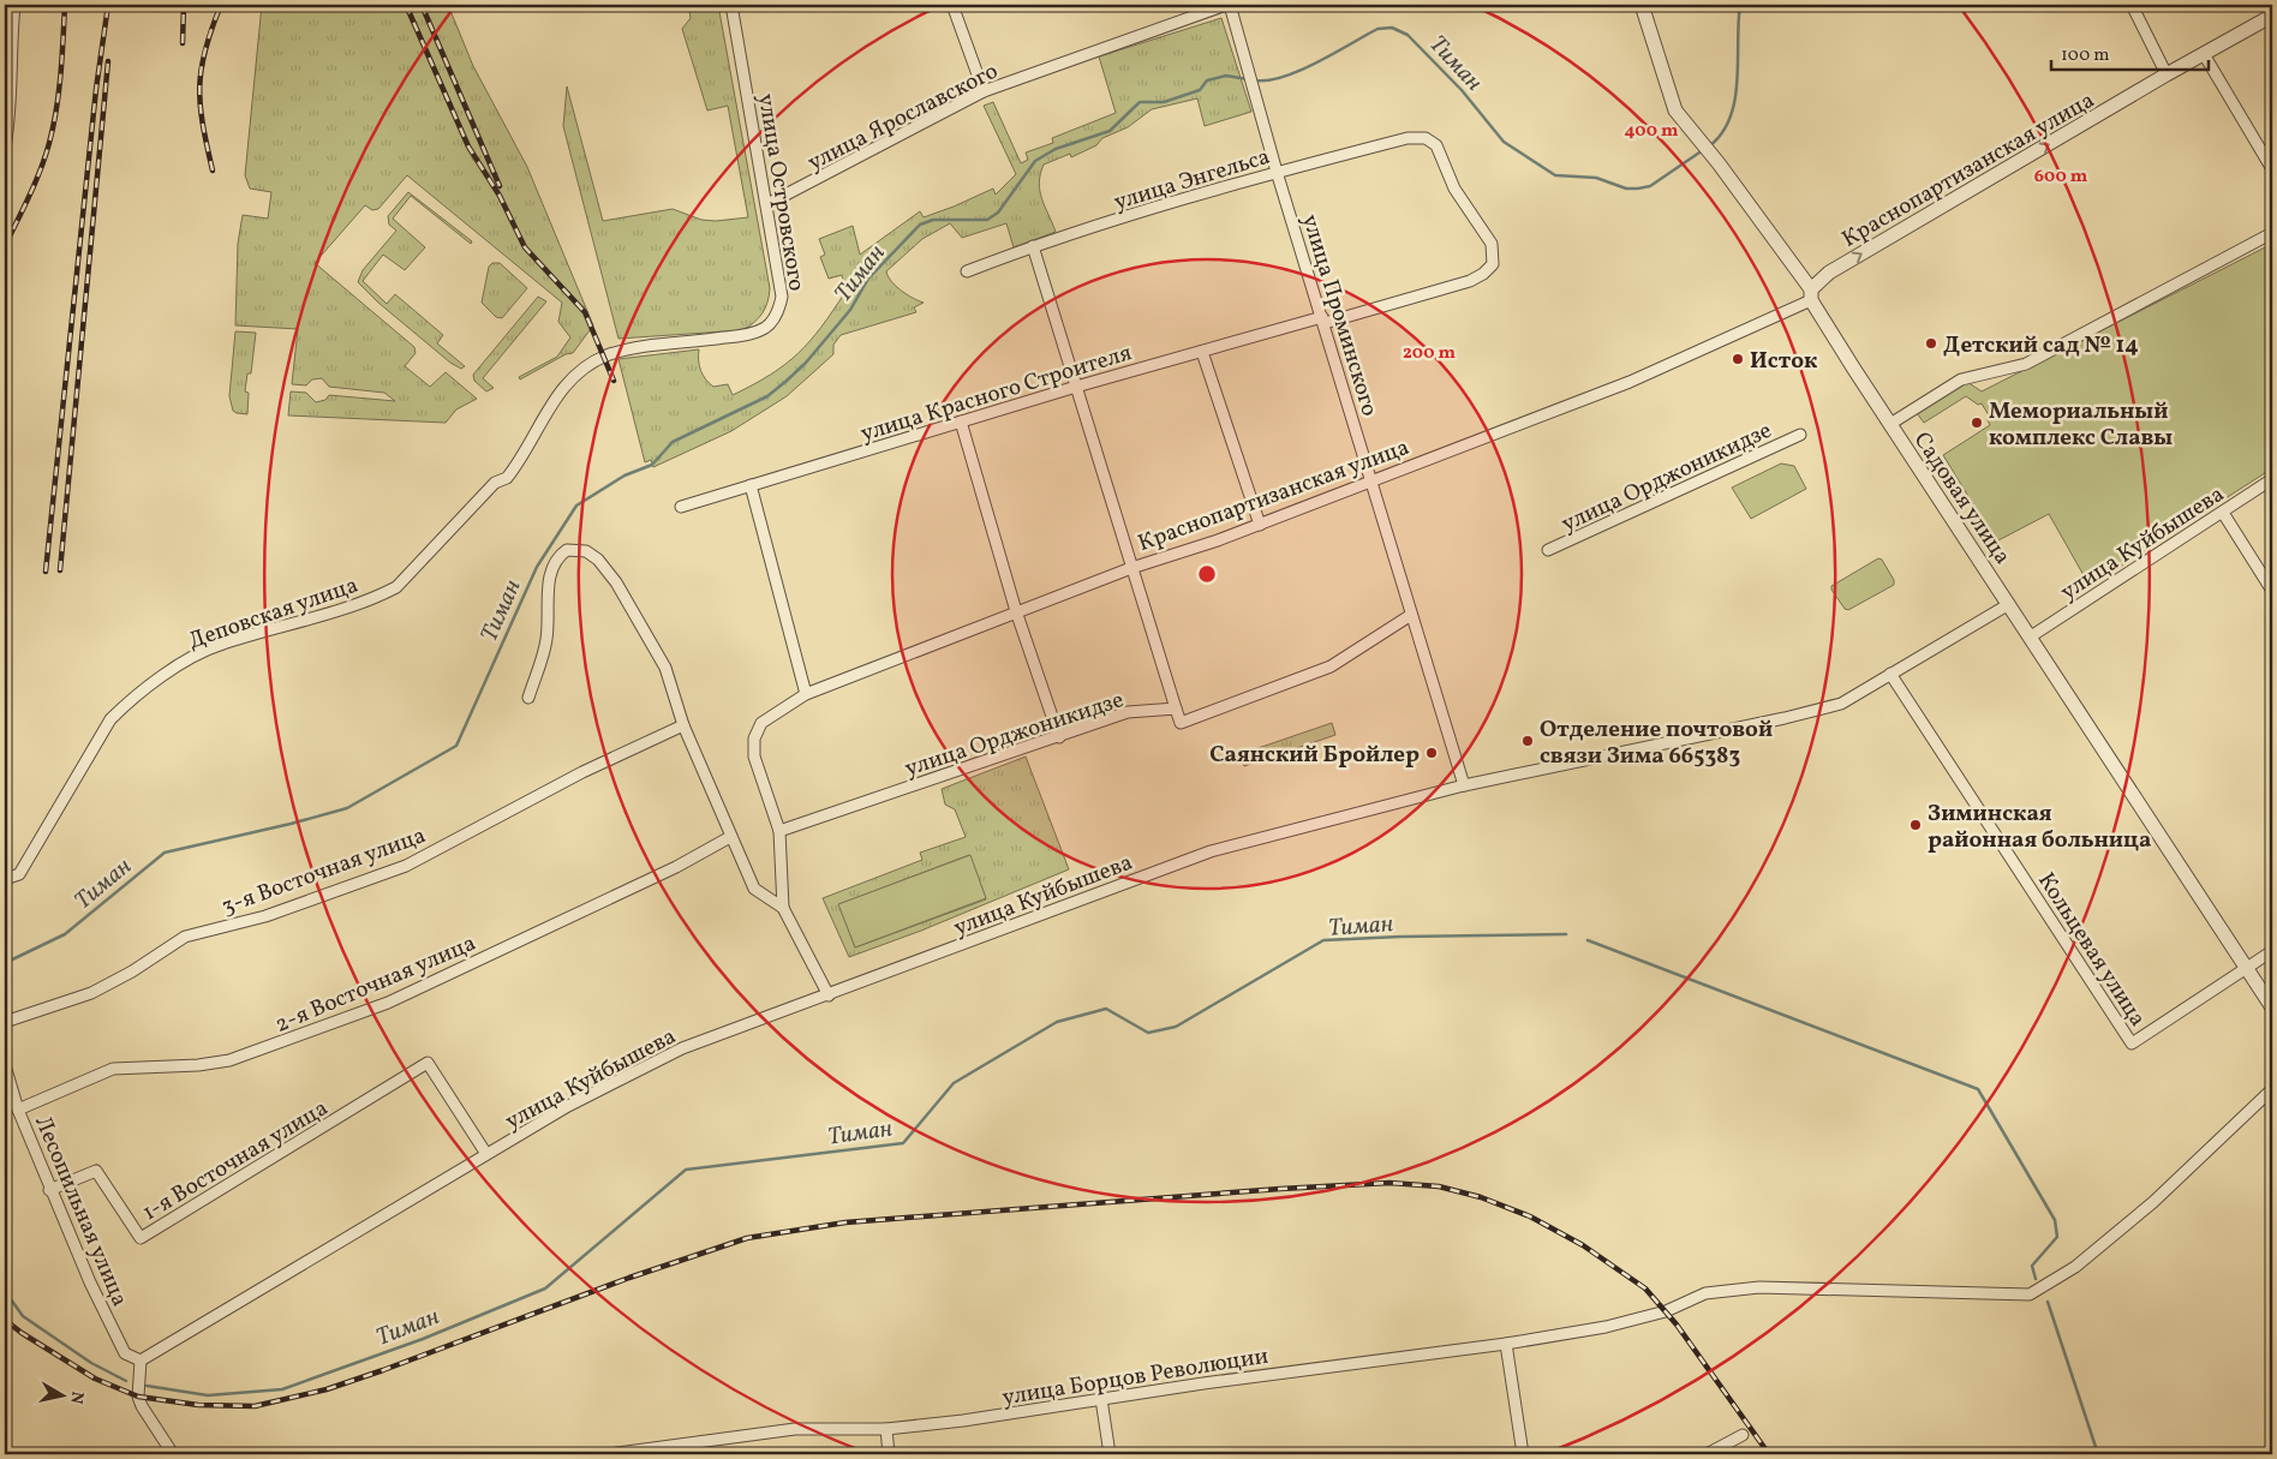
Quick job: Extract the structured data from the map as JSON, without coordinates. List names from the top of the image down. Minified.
{"streets":{"street":["улица Ярославского","Краснопартизанская улица","улица Энгельса","улица Островского","улица Проминского","улица Красного Строителя","улица Орджоникидзе","Садовая улица","улица Куйбышева","Деповская улица","3-я Восточная улица","Кольцевая улица","2-я Восточная улица","1-я Восточная улица","Лесопильная улица","улица Борцов Революции"]},"crossings":[["улица Ярославского","улица Островского"],["улица Ярославского","улица Проминского"],["Краснопартизанская улица","улица Проминского"],["Краснопартизанская улица","улица Орджоникидзе"],["Краснопартизанская улица","Садовая улица"],["улица Энгельса","улица Проминского"],["улица Энгельса","улица Красного Строителя"],["улица Островского","Деповская улица"],["улица Проминского","улица Красного Строителя"],["улица Проминского","улица Куйбышева"],["Садовая улица","улица Куйбышева"],["Садовая улица","Кольцевая улица"],["улица Куйбышева","Кольцевая улица"],["улица Куйбышева","1-я Восточная улица"],["улица Куйбышева","Лесопильная улица"],["2-я Восточная улица","Лесопильная улица"],["1-я Восточная улица","Лесопильная улица"]],"water":["Тиман"],"places":["Детский сад № 14","Исток","Мемориальный комплекс Славы","Отделение почтовой связи Зима 665383","Саянский Бройлер","Зиминская районная больница"],"scale_bar":"100 m","north":"right","rings":["400 m","600 m","200 m"]}
